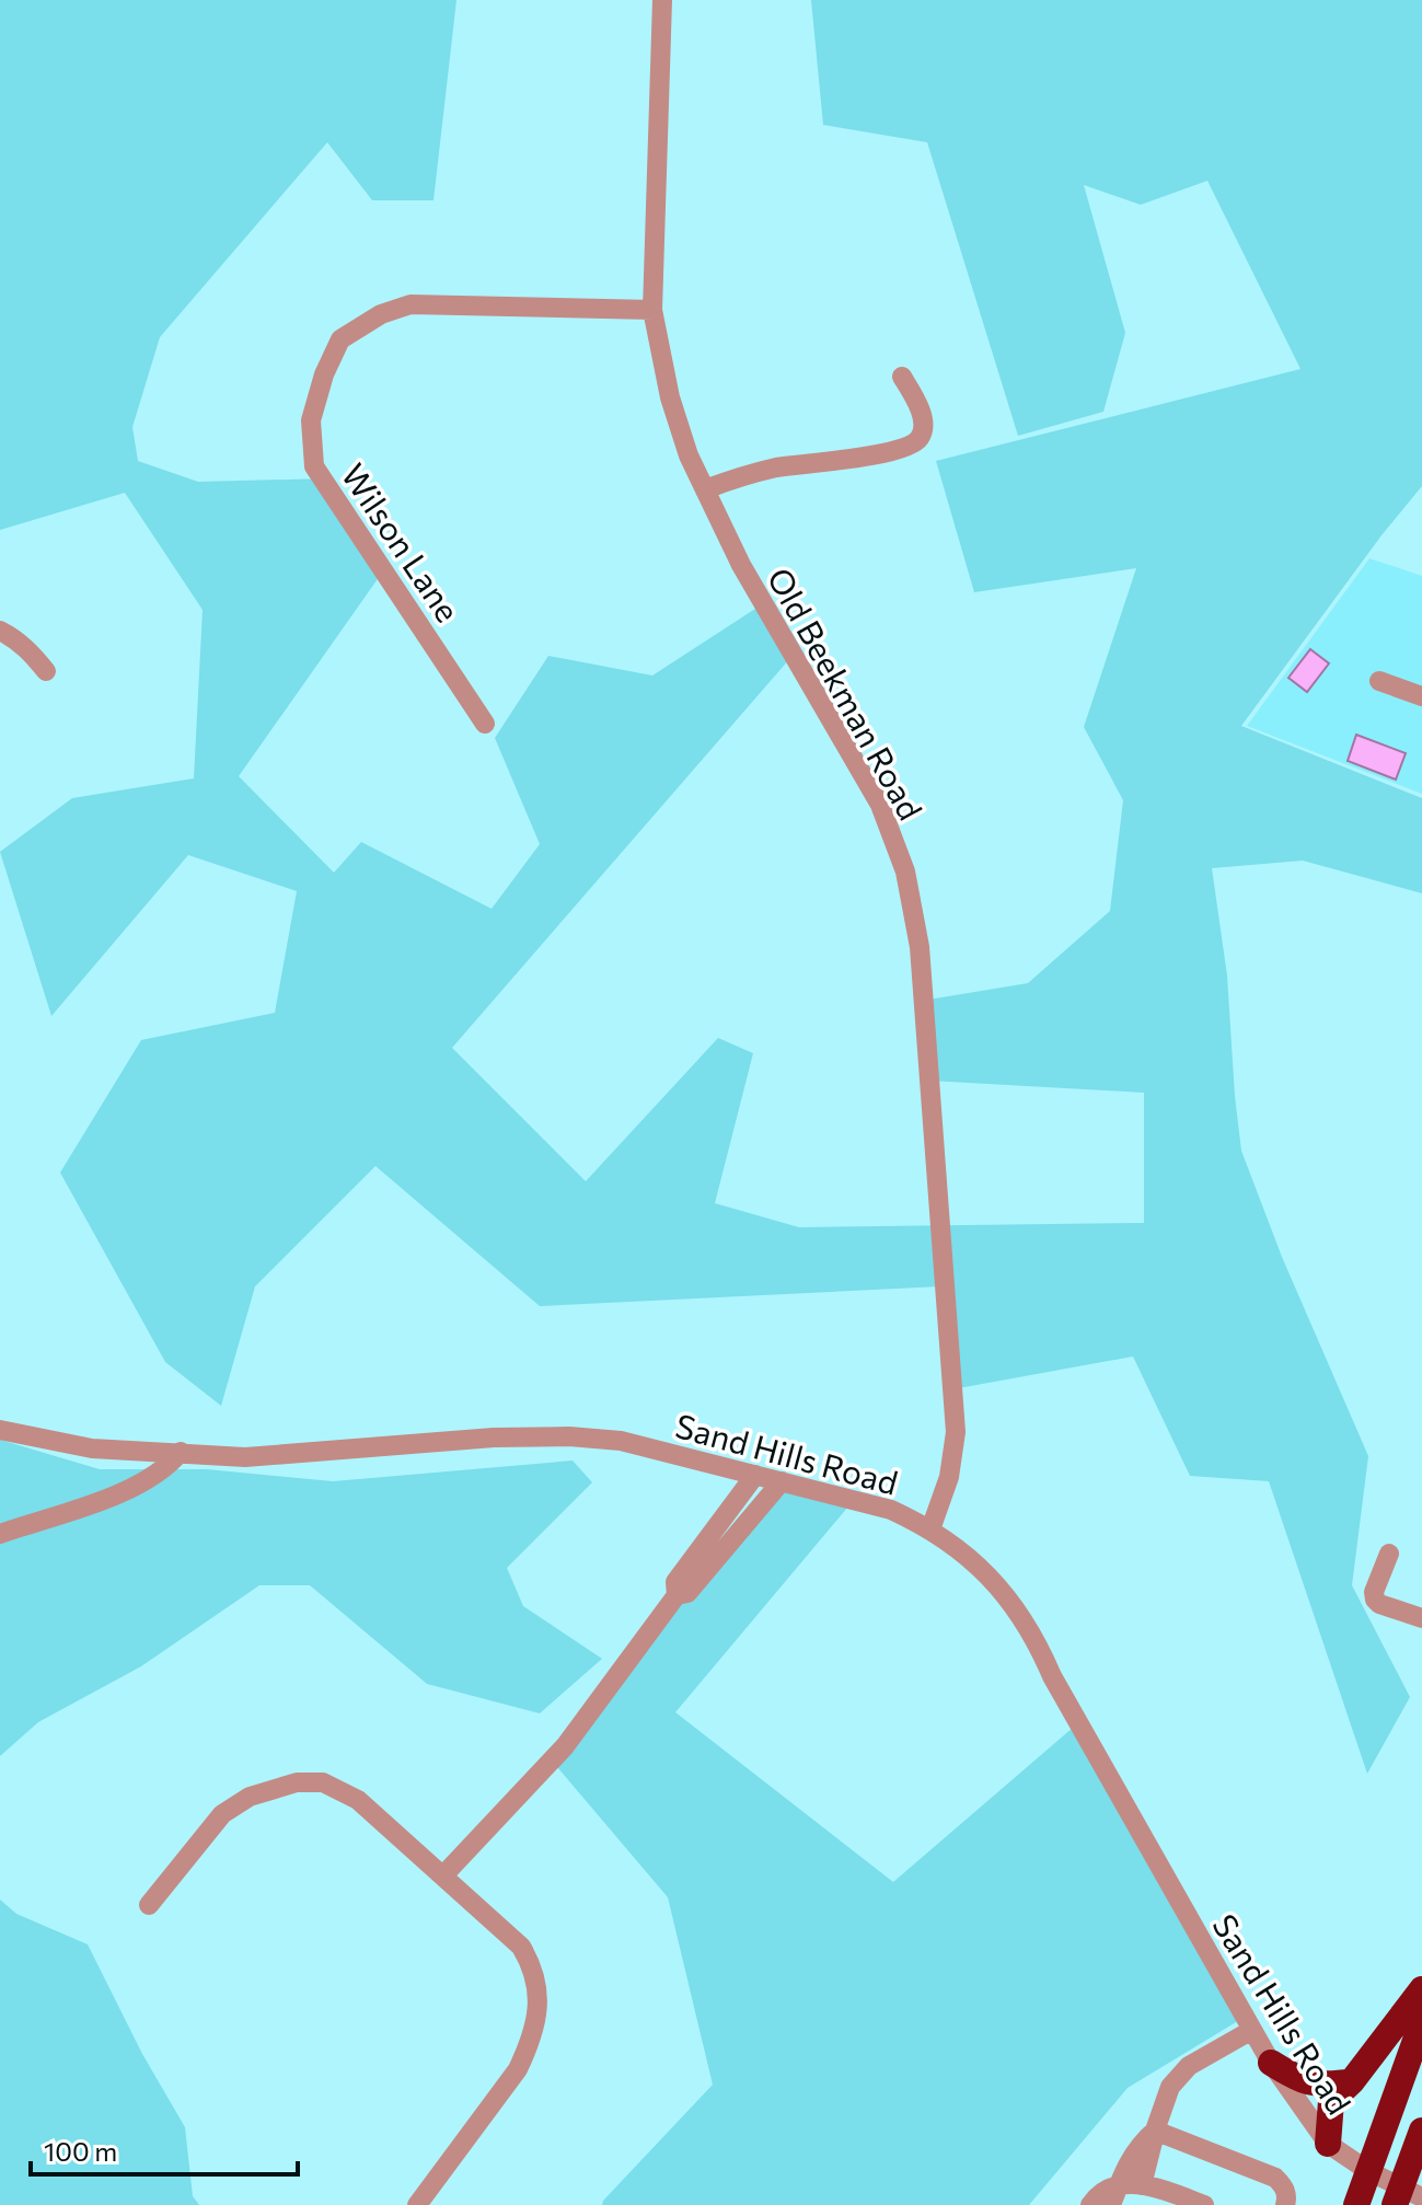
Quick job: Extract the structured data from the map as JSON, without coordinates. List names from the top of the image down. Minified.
{"streets":{"street":["Wilson Lane","Old Beekman Road","Sand Hills Road"]},"crossings":[["Wilson Lane","Old Beekman Road"],["Old Beekman Road","Sand Hills Road"]],"scale_bar":"100 m"}
